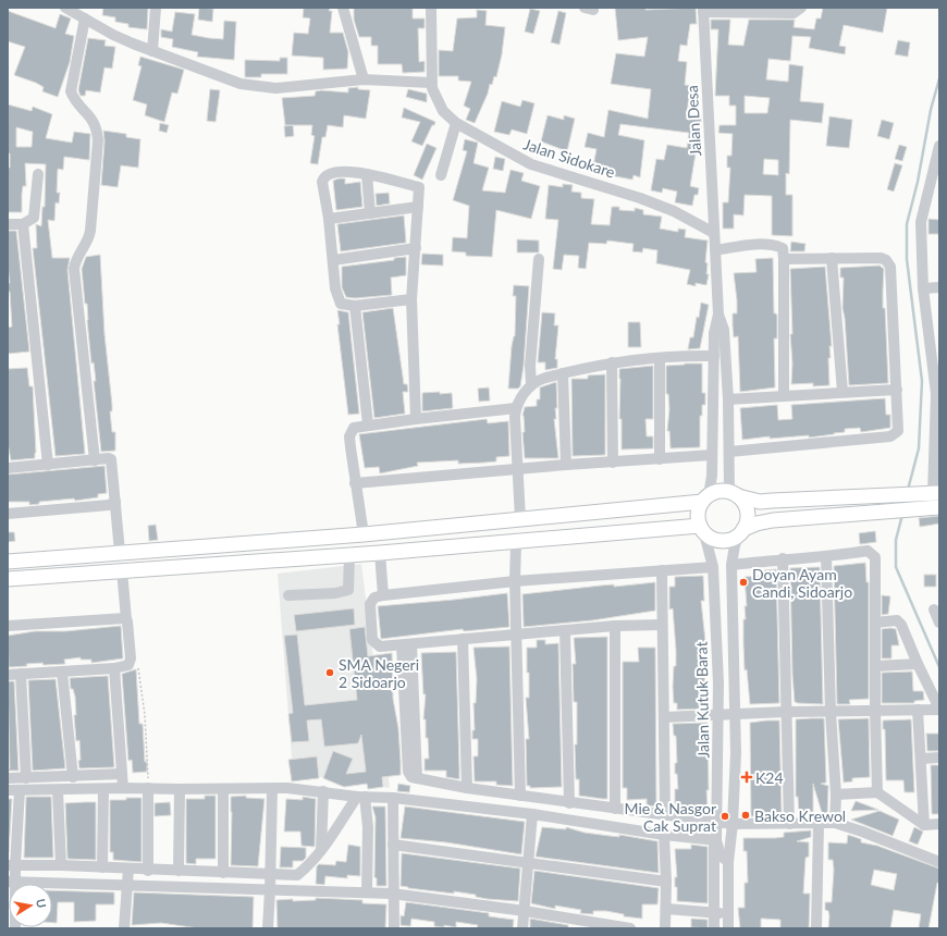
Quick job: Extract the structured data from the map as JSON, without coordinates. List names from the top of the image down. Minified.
{"streets":{"street":["Jalan Desa","Jalan Sidokare","Jalan Kutuk Barat"]},"crossings":[["Jalan Desa","Jalan Sidokare"]],"places":{"other":["Doyan Ayam Candi, Sidoarjo","SMA Negeri 2 Sidoarjo","Bakso Krewol","Mie & Nasgor Cak Suprat"],"health":["K24"]},"north":"right"}
